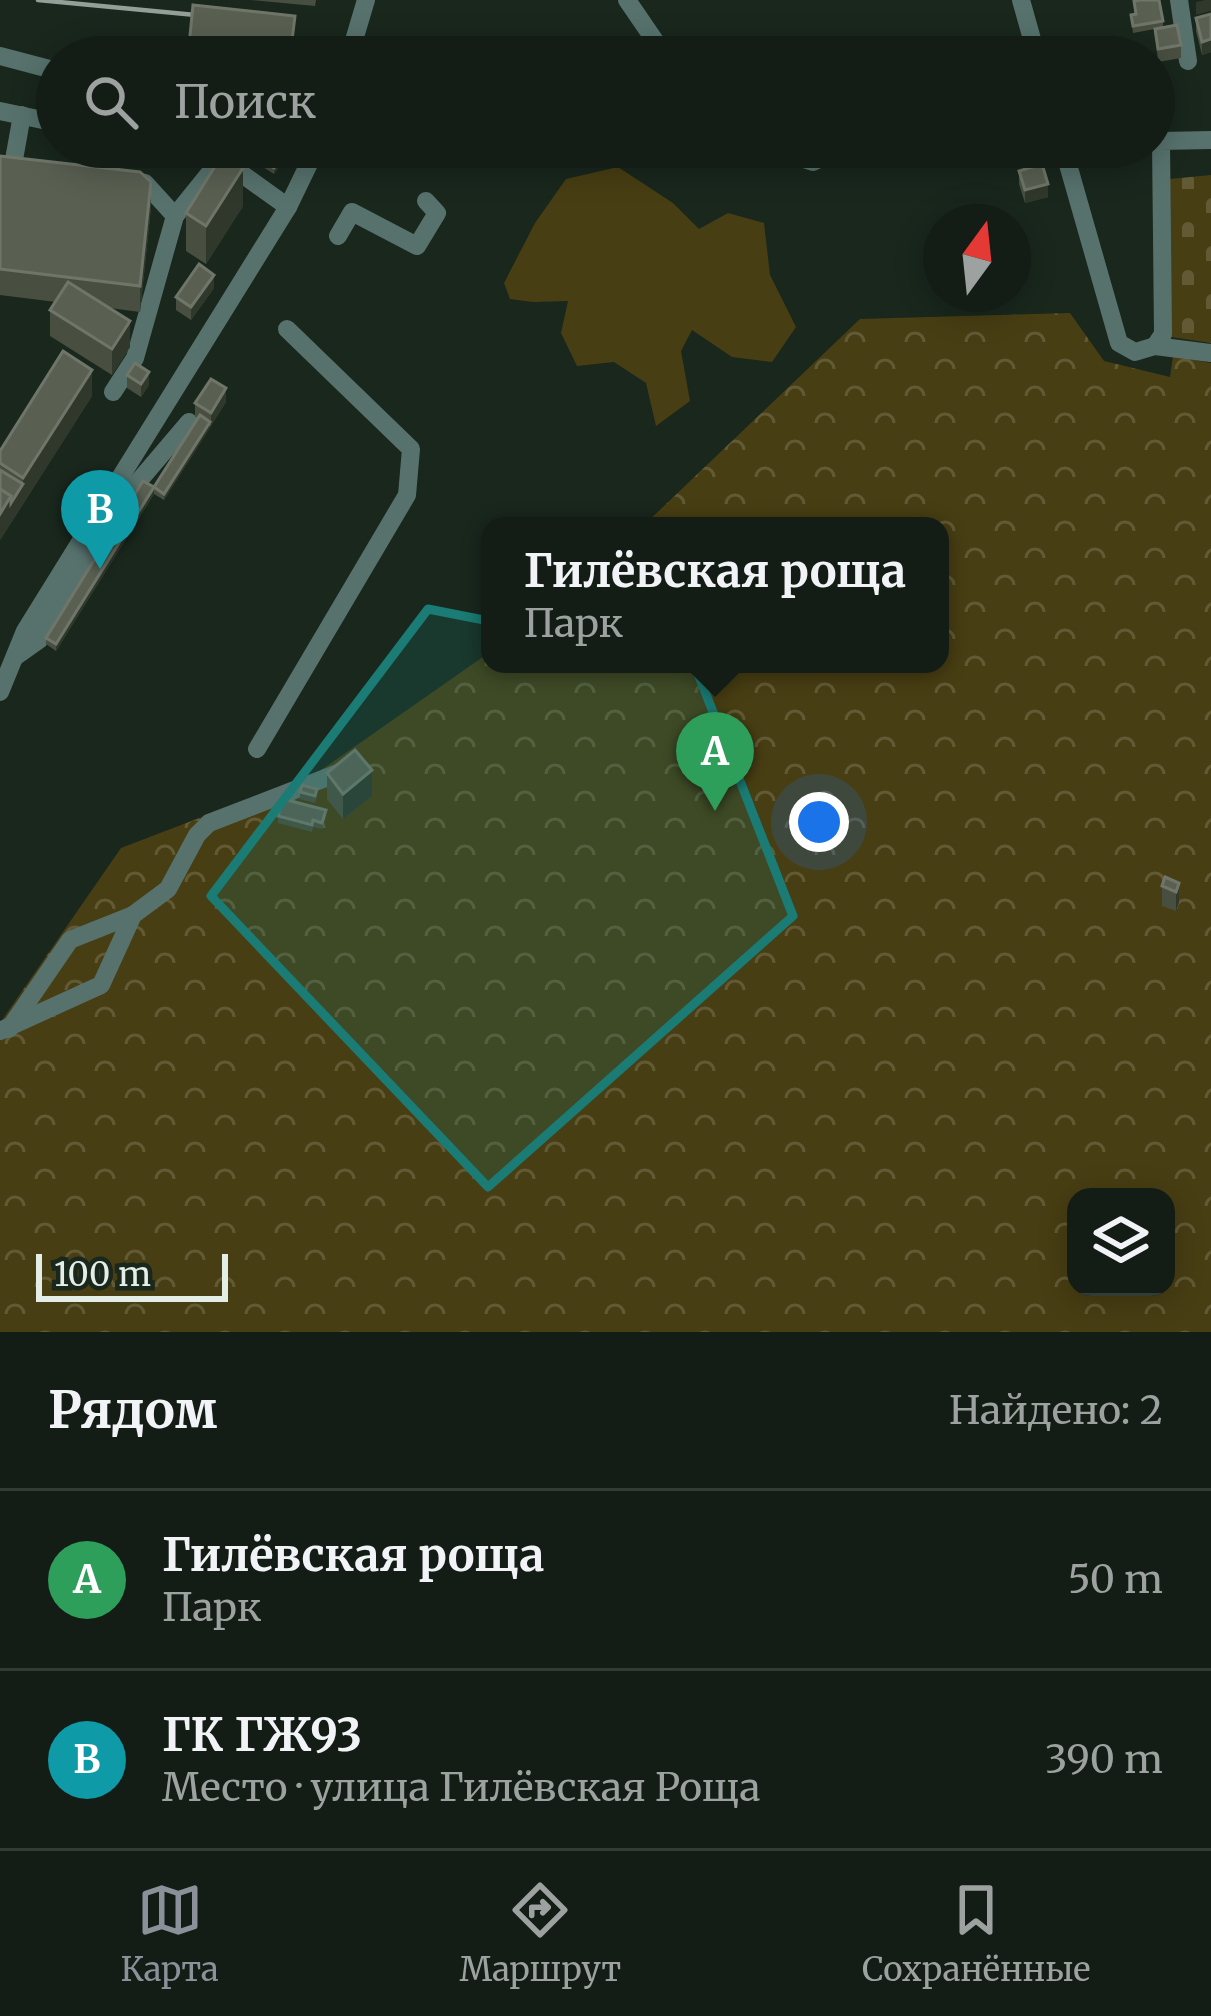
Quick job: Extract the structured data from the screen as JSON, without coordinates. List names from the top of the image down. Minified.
{"scale_bar":"100 m","north":"top","page":{"search":"Поиск","pins":["B","A"],"popup":["Гилёвская роща","Парк"],"scale":"100 m","heading":["Рядом","Найдено: 2"],"list":[{"mark":"A","name":"Гилёвская роща","note":"Парк","value":"50 m"},{"mark":"B","name":"ГК ГЖ93","note":"Место · улица Гилёвская Роща","value":"390 m"}],"nav":["Карта","Маршрут","Сохранённые"]}}
